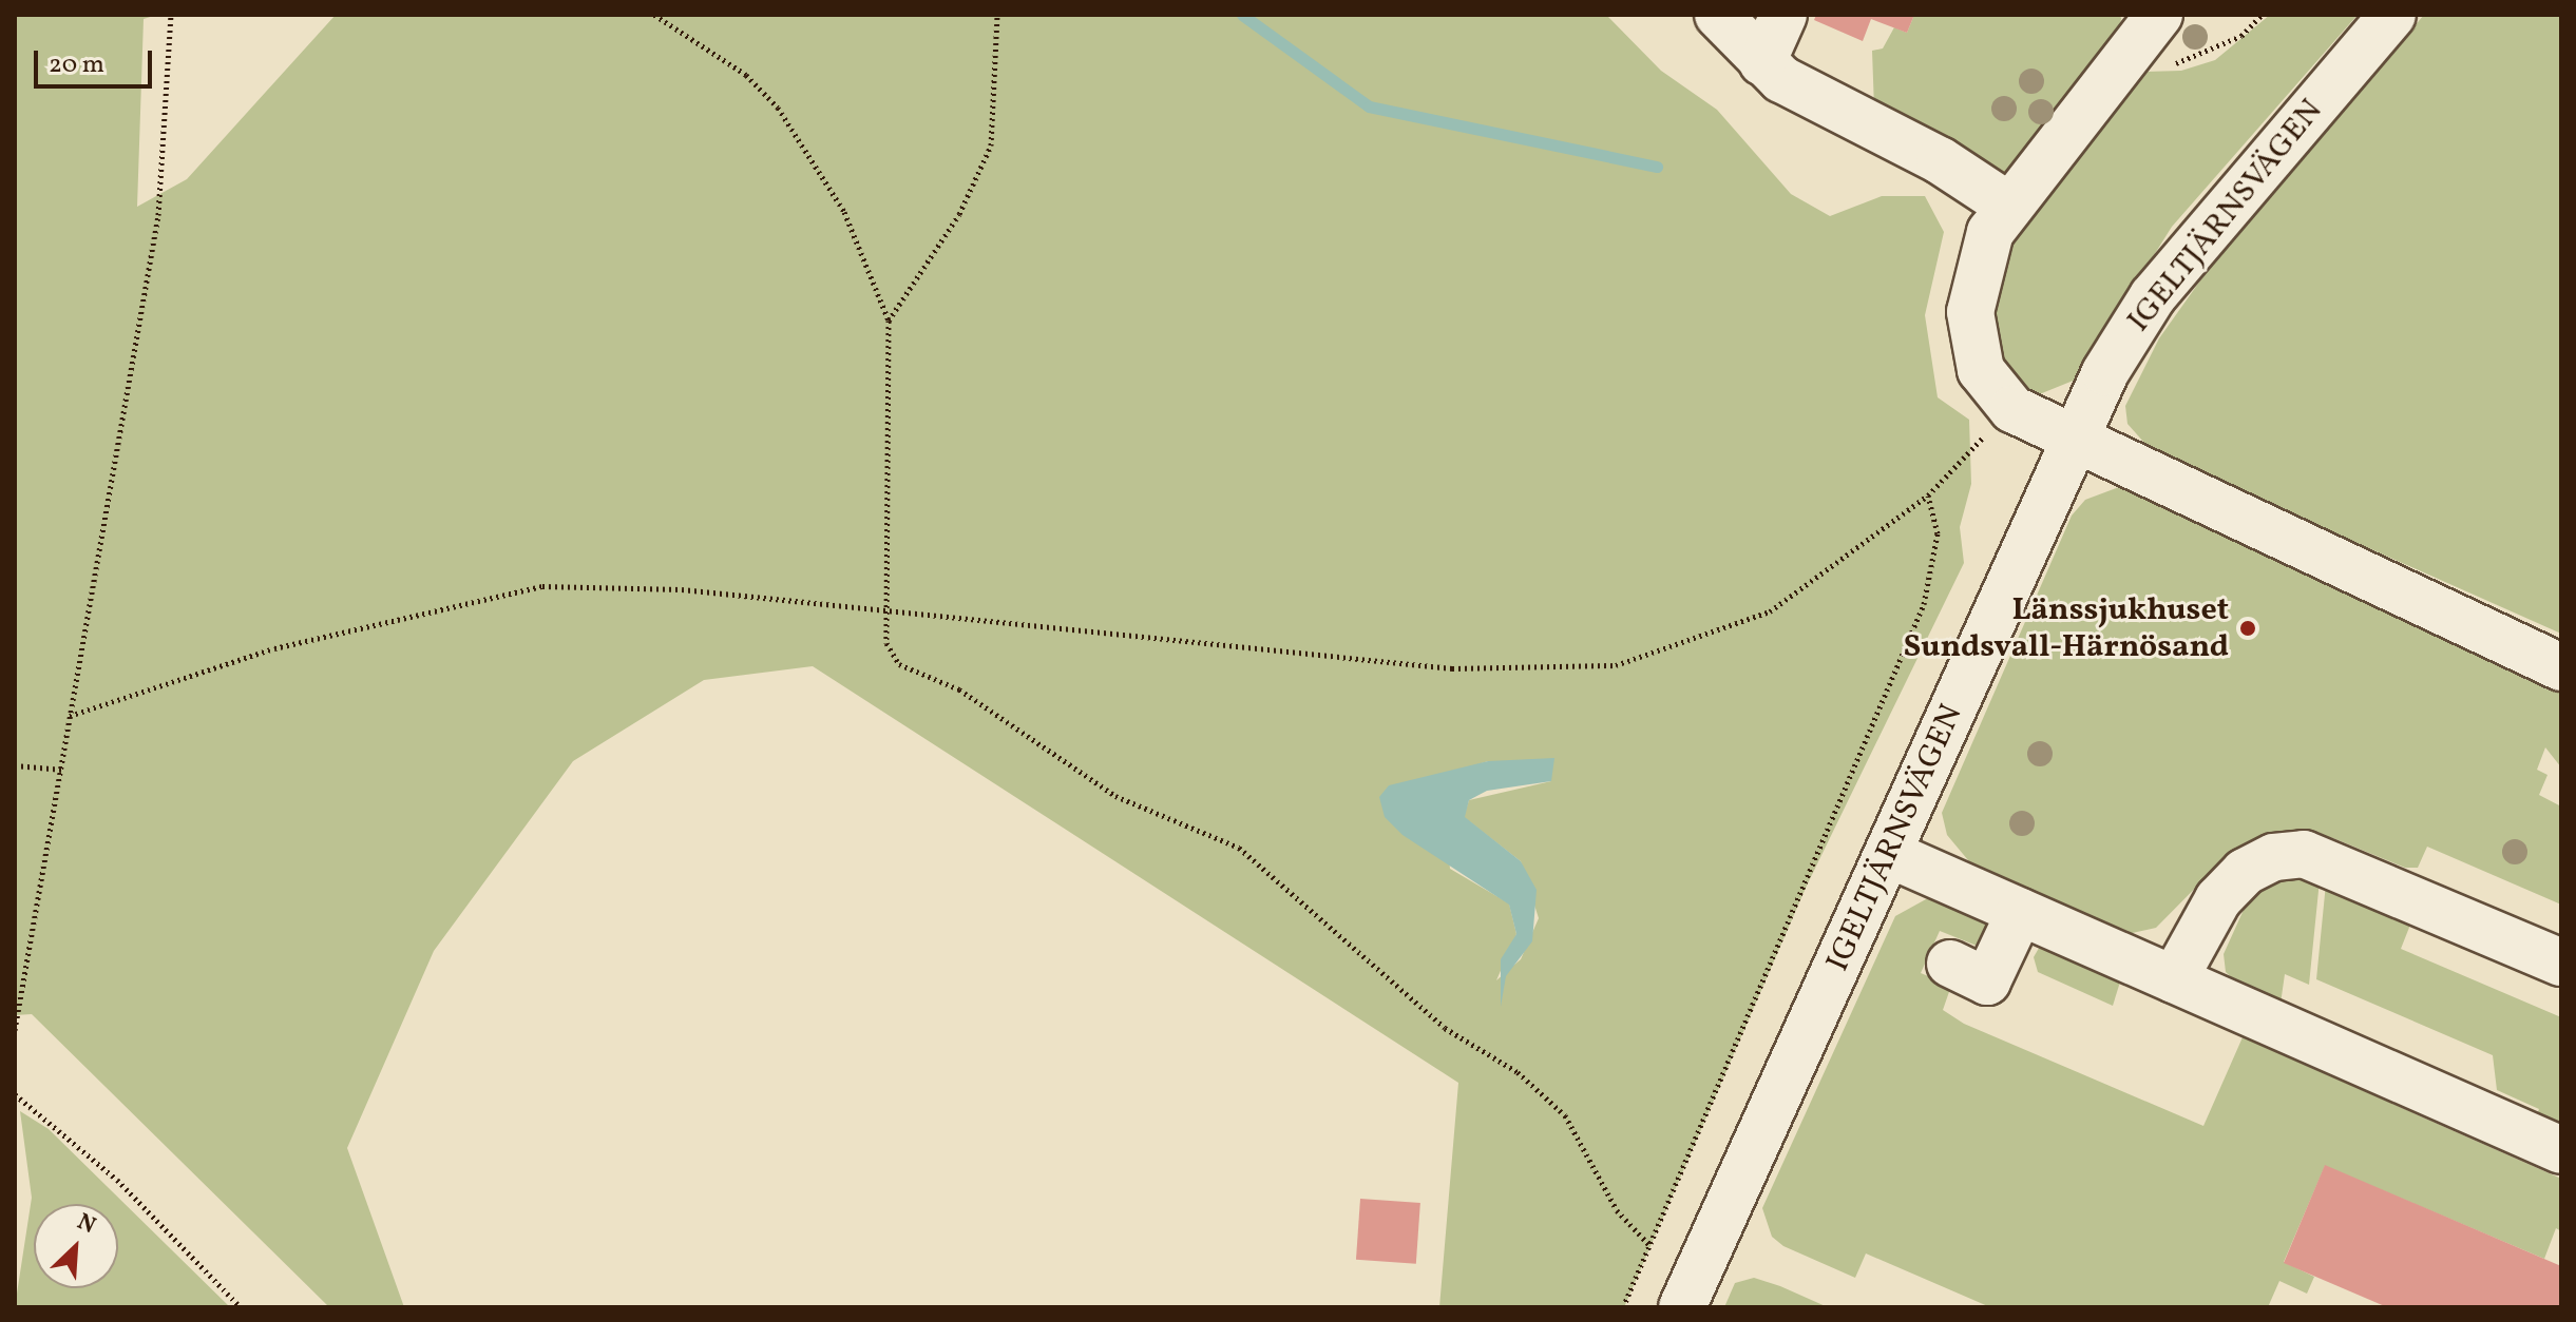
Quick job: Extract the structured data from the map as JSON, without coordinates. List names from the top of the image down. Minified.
{"streets":{"street":["IGELTJÄRNSVÄGEN"]},"places":["Länssjukhuset Sundsvall-Härnösand"],"scale_bar":"20 m","north":"top right"}
